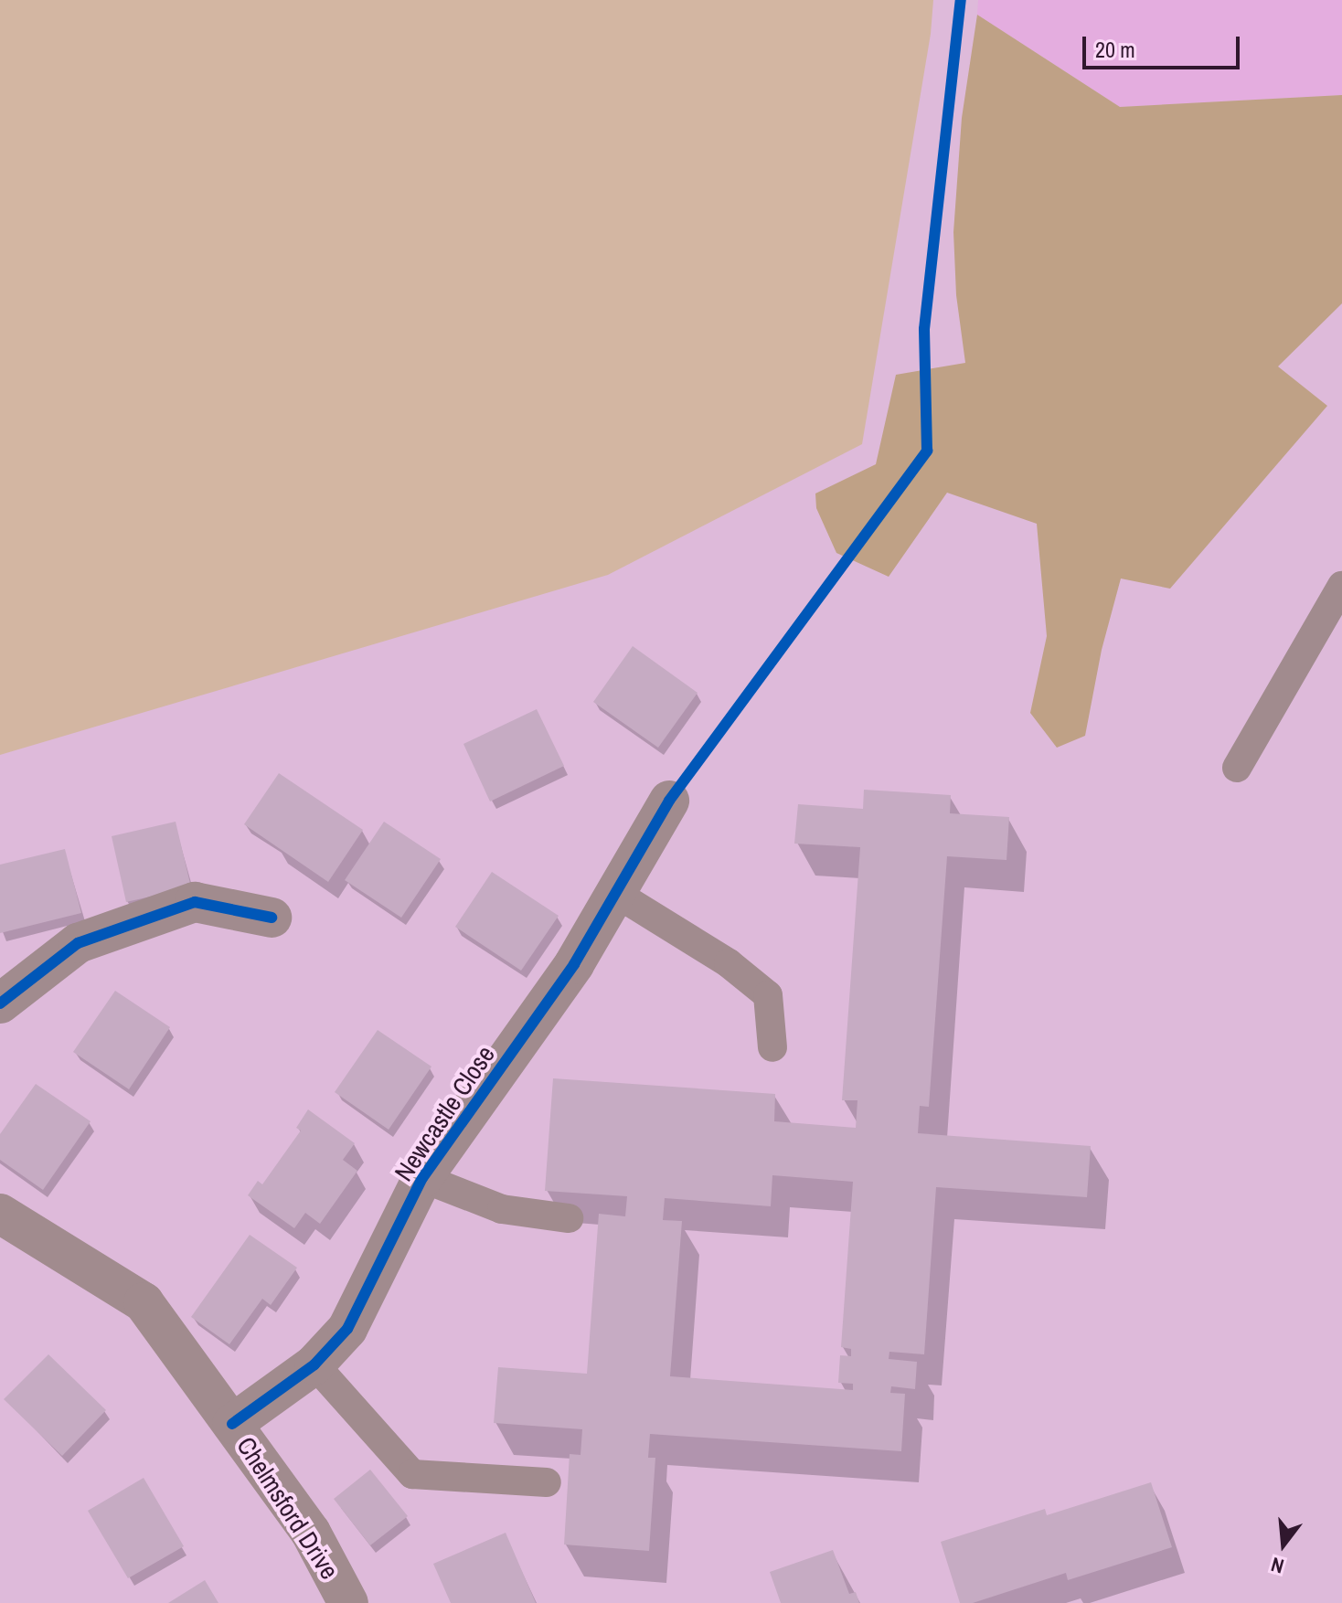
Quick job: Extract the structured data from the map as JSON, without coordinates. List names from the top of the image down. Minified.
{"streets":{"street":["Newcastle Close","Chelmsford Drive"]},"crossings":[["Newcastle Close","Chelmsford Drive"]],"scale_bar":"20 m","north":"bottom"}
